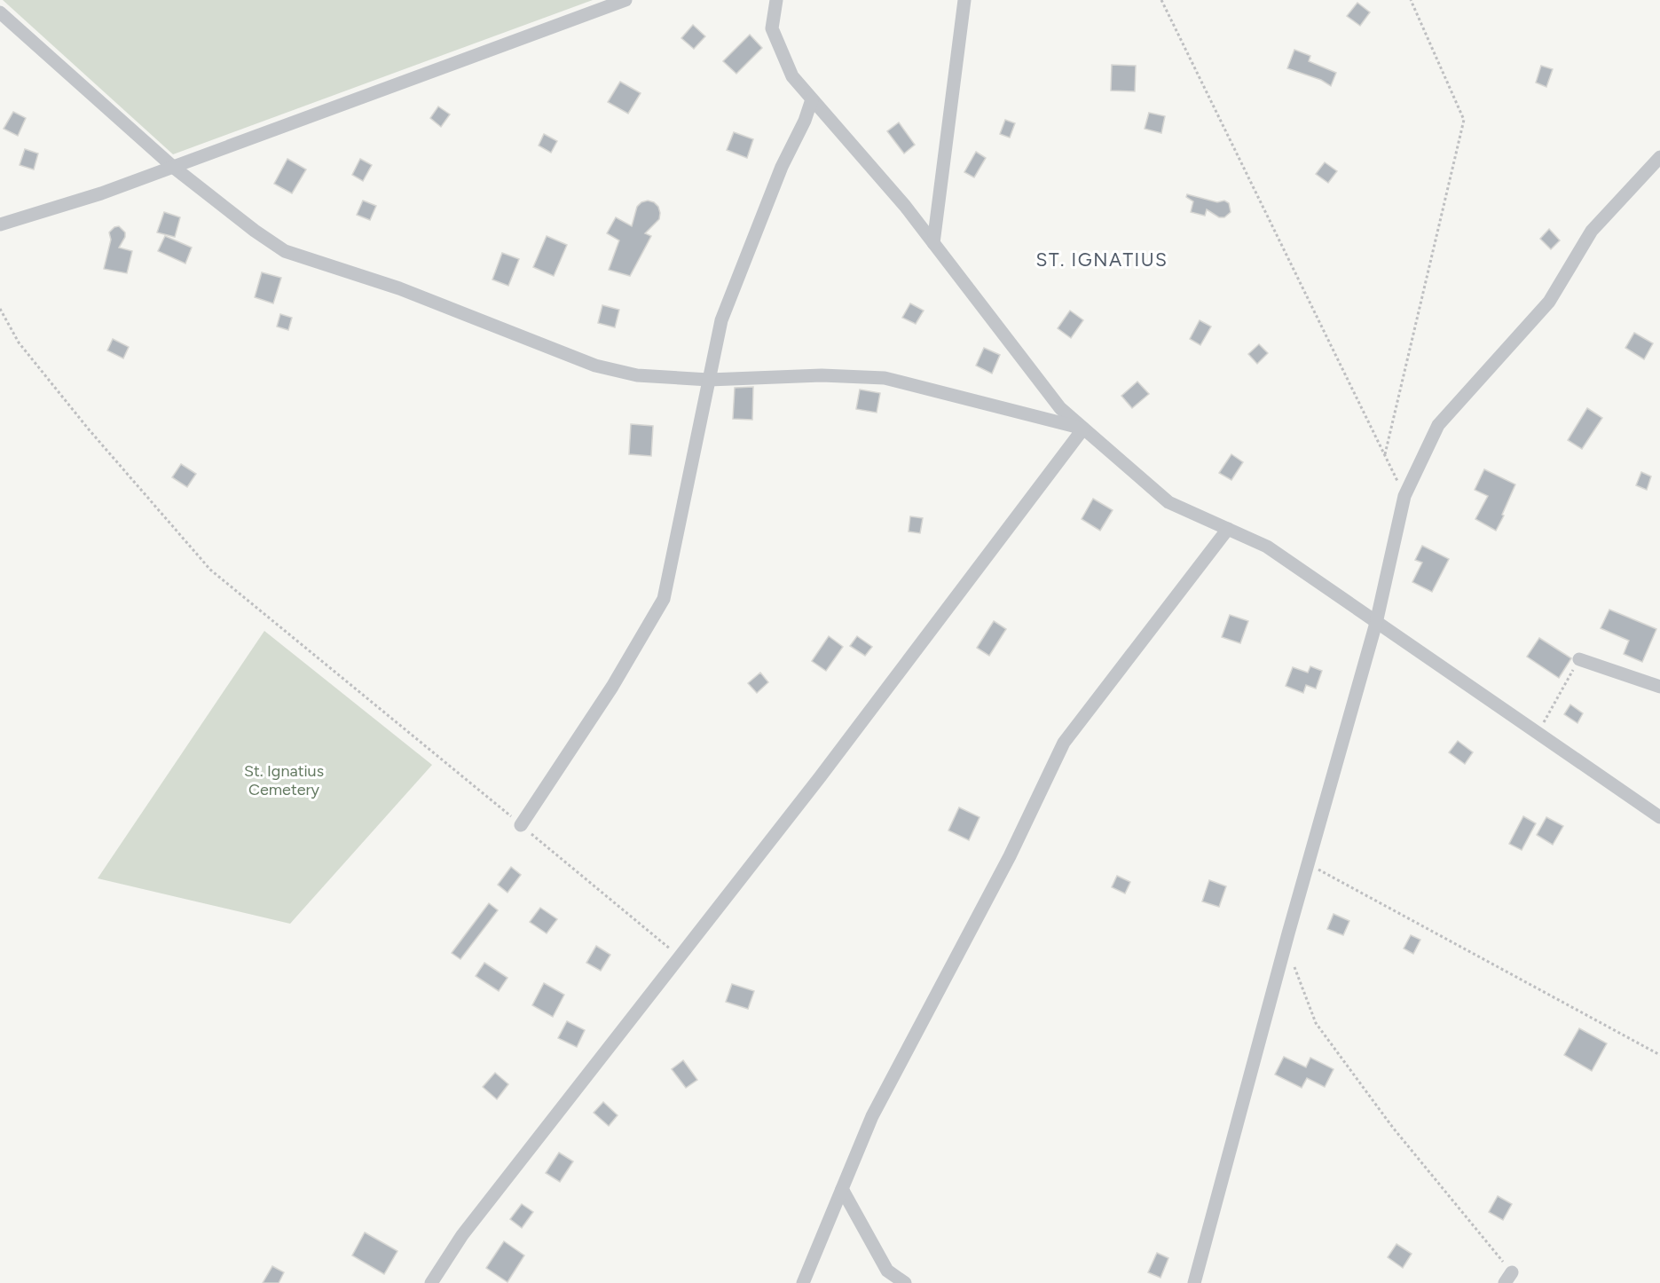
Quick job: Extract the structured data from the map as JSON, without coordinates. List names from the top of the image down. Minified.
{"districts":["ST. IGNATIUS"],"parks":["St. Ignatius Cemetery"]}
